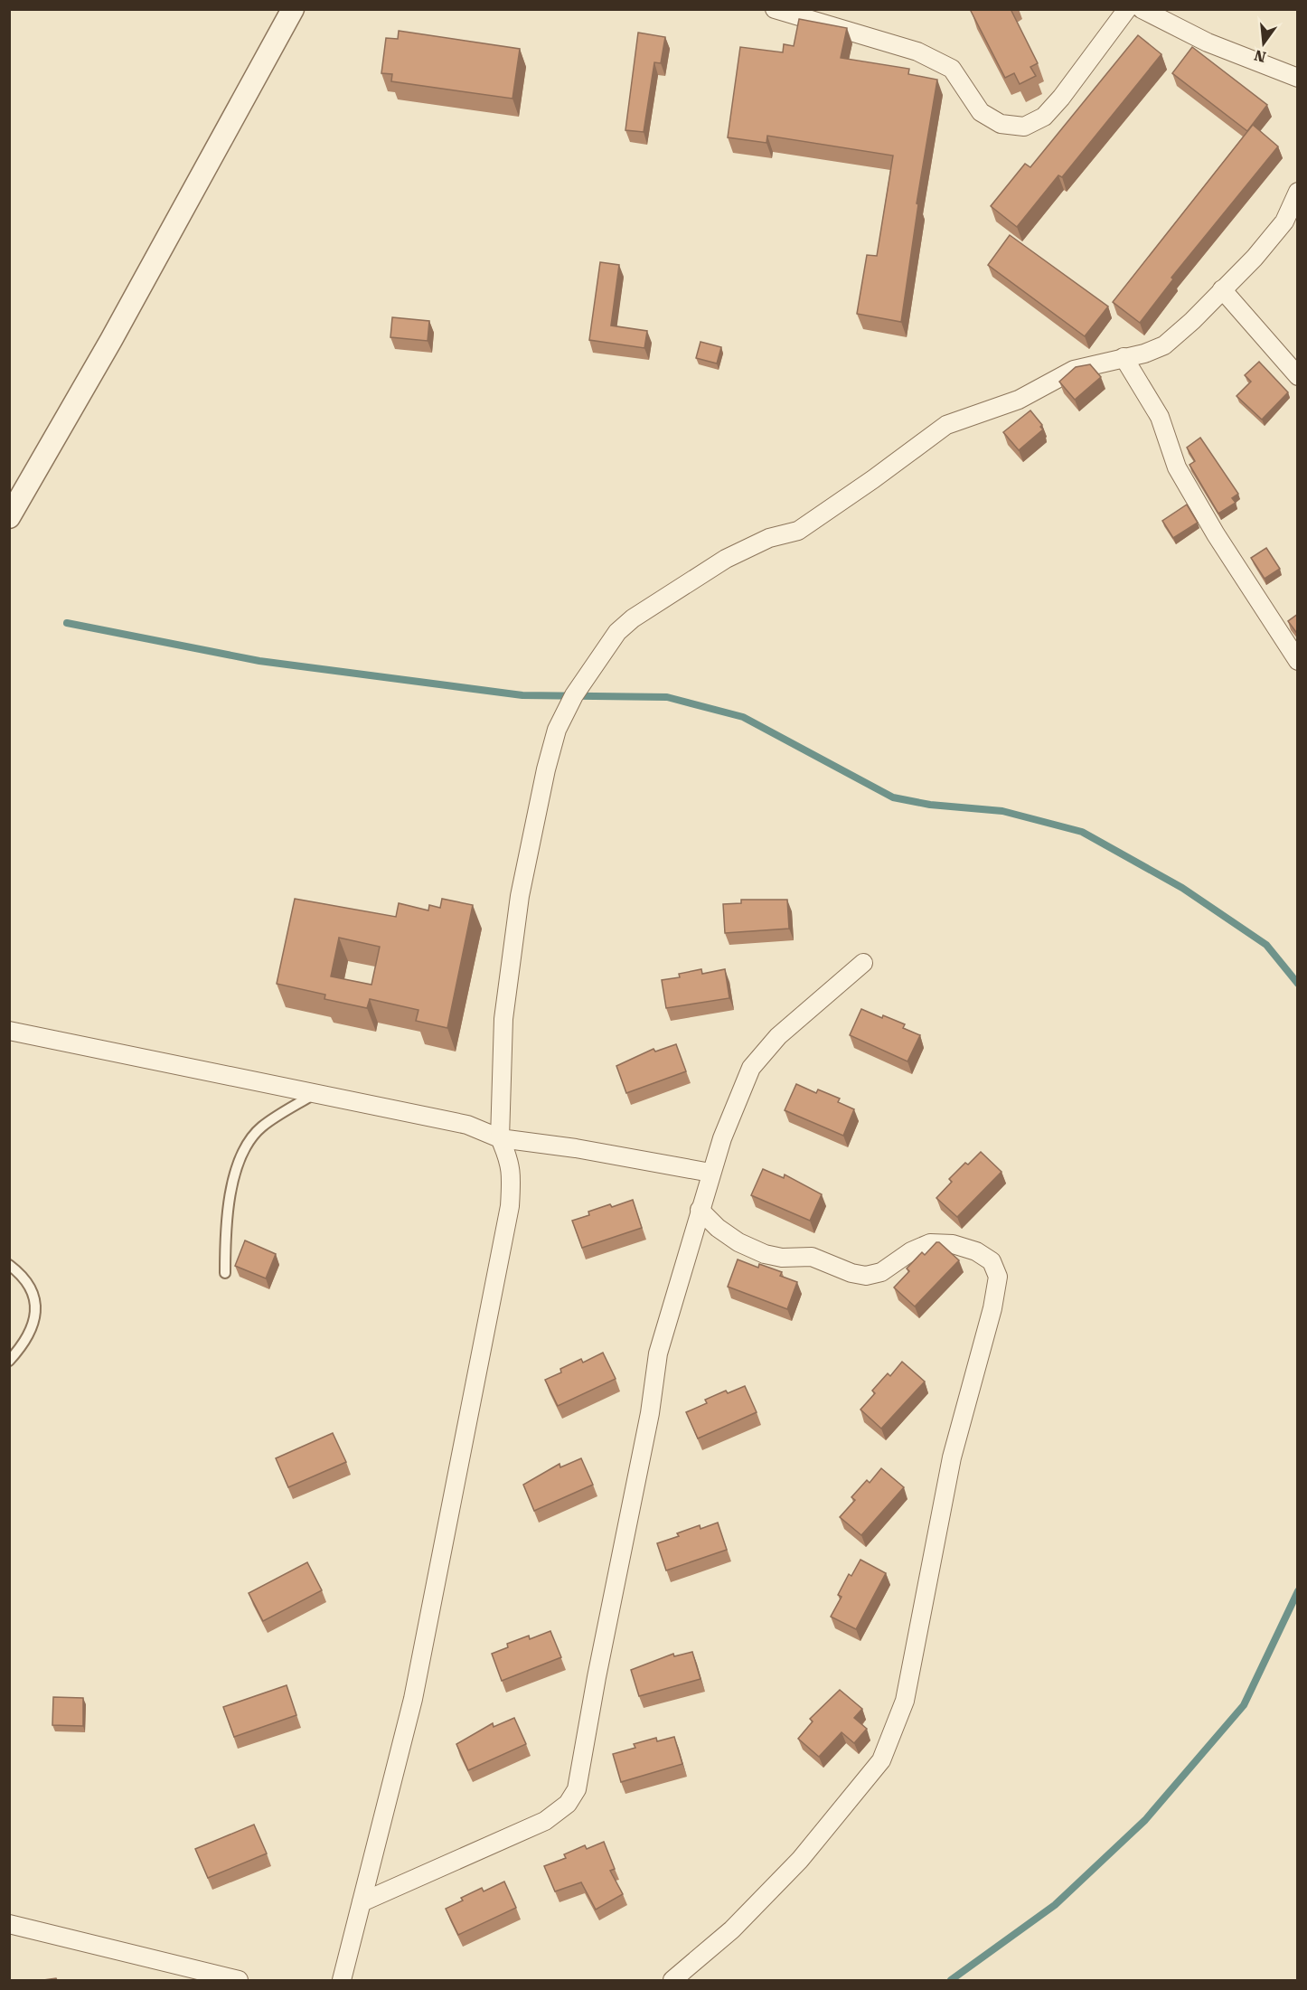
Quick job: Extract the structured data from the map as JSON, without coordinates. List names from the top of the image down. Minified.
{"north":"bottom"}
